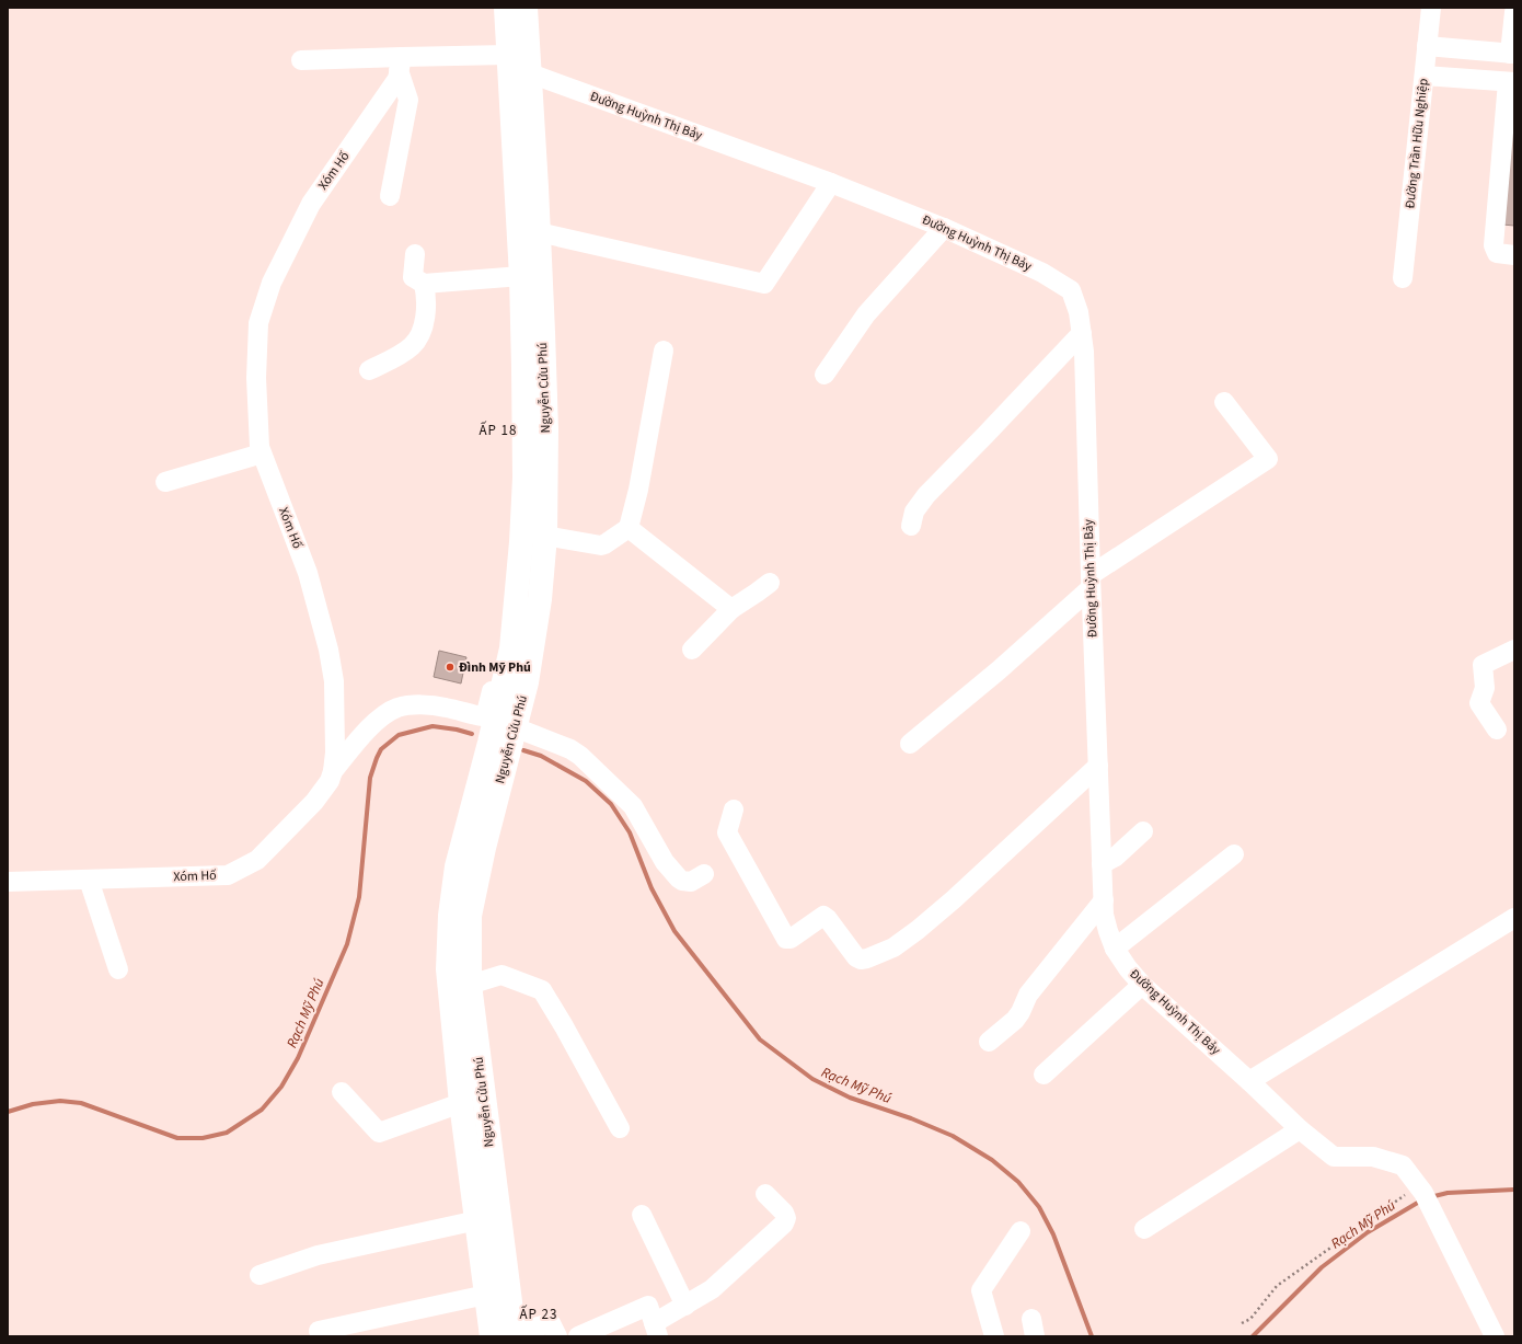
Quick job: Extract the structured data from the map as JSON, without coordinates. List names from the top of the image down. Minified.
{"streets":{"main road":["Nguyễn Cửu Phú"],"street":["Đường Huỳnh Thị Bảy","Đường Trần Hữu Nghiệp","Xóm Hố"]},"crossings":[["Đường Huỳnh Thị Bảy","Nguyễn Cửu Phú"]],"districts":["ẤP 18","ẤP 23"],"water":["Rạch Mỹ Phú"],"places":["Đình Mỹ Phú"]}
